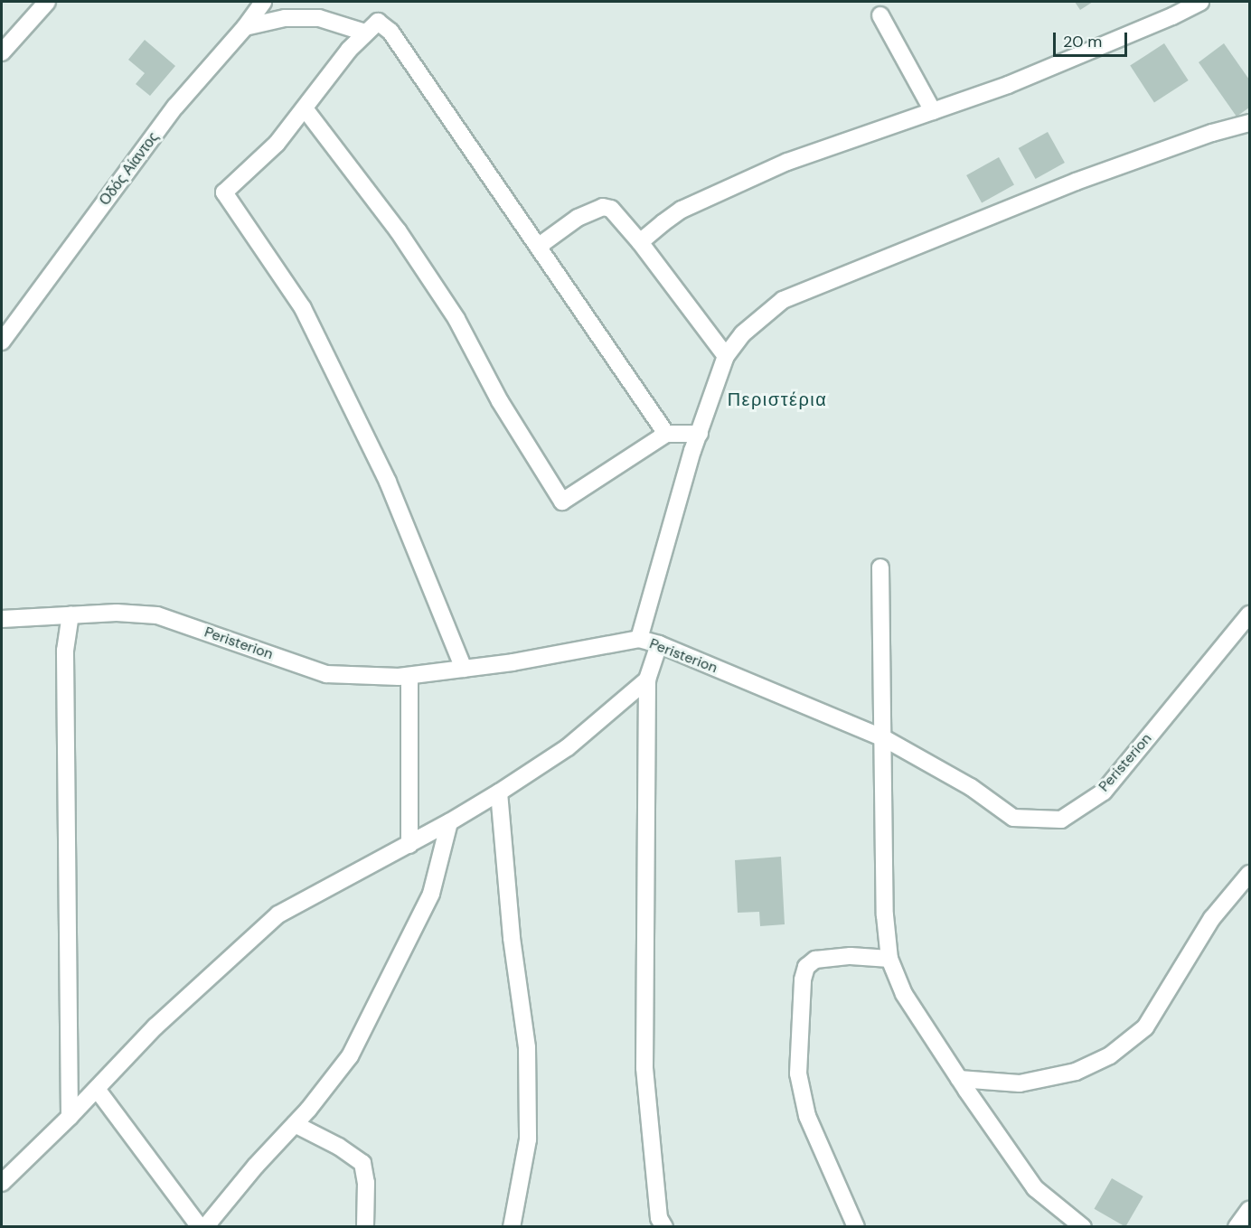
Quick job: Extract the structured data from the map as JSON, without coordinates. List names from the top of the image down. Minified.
{"streets":{"street":["Οδός Αίαντος","Peristerion"]},"districts":["Περιστέρια"],"scale_bar":"20 m"}
